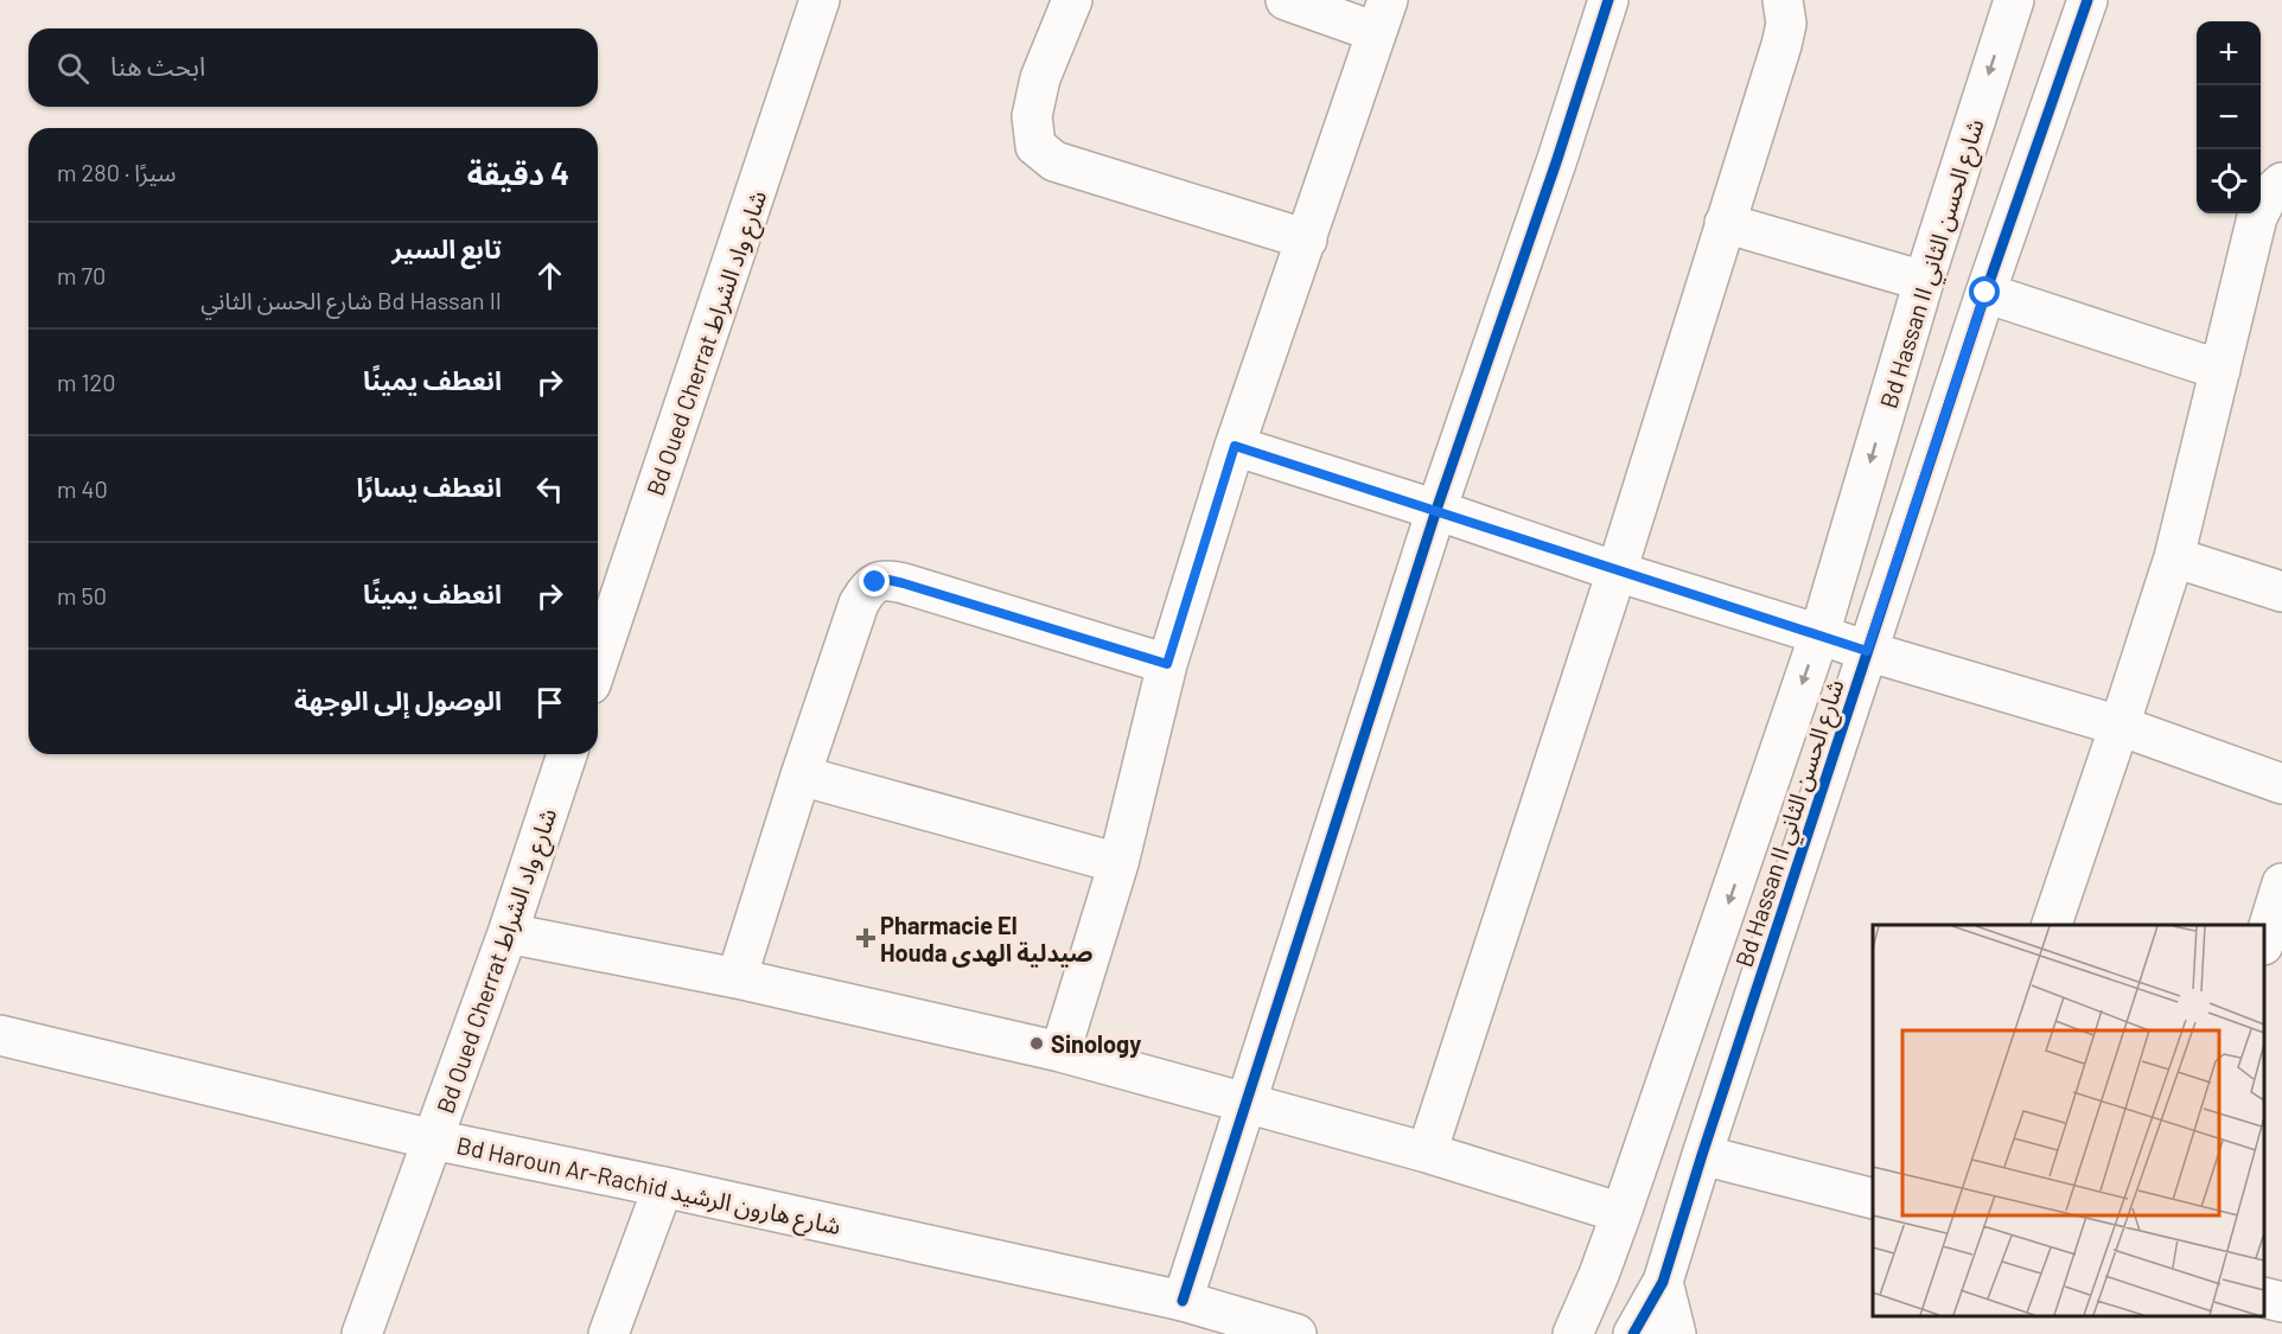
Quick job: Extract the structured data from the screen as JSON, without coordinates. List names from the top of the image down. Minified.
{"streets":{"street":["Bd Hassan II شارع الحسن الثاني","Bd Oued Cherrat شارع واد الشراط","Bd Haroun Ar-Rachid شارع هارون الرشيد"]},"crossings":[["Bd Oued Cherrat شارع واد الشراط","Bd Haroun Ar-Rachid شارع هارون الرشيد"]],"places":{"health":["Pharmacie El Houda صيدلية الهدى"],"other":["Sinology"]},"page":{"map_buttons":["+","−"],"search":"ابحث هنا","heading":["4 دقيقة","سيرًا · 280 m"],"list":[["تابع السير","Bd Hassan II شارع الحسن الثاني","70 m"],["انعطف يمينًا","120 m"],["انعطف يسارًا","40 m"],["انعطف يمينًا","50 m"],"الوصول إلى الوجهة"]}}
